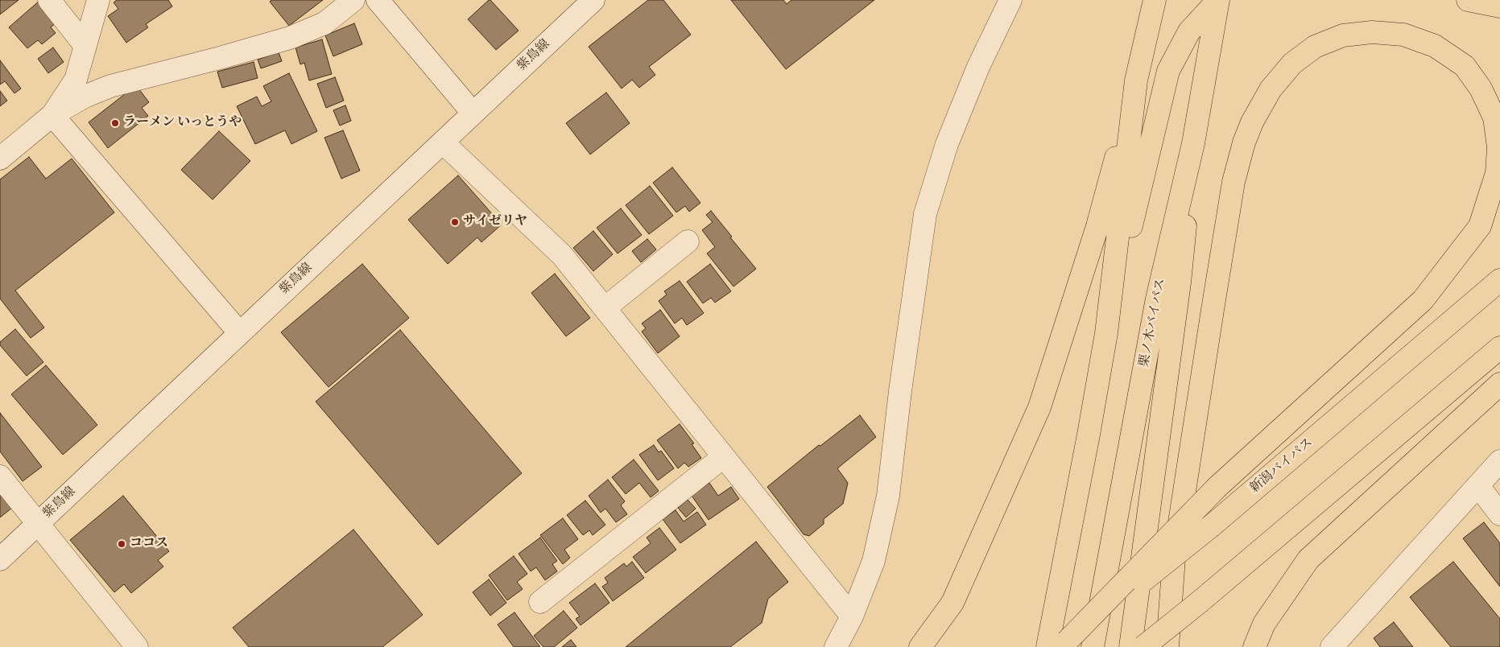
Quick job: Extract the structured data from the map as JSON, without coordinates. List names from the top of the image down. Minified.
{"streets":{"highway":["栗ノ木バイパス","新潟バイパス"],"street":["紫鳥線"]},"places":["ラーメン いっとうや","サイゼリヤ","ココス"]}
